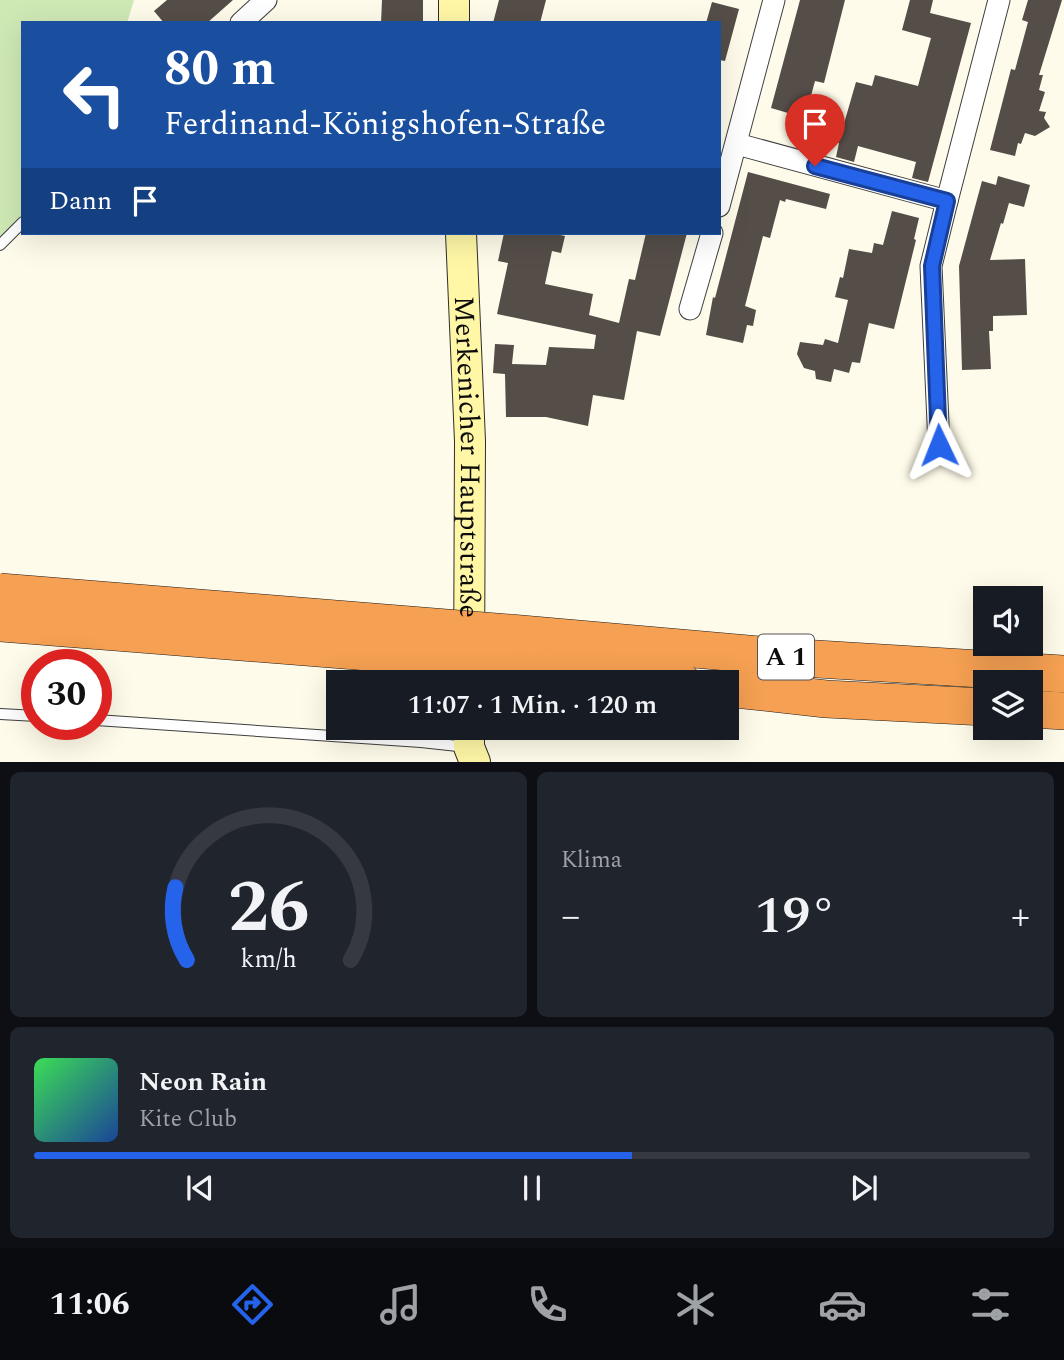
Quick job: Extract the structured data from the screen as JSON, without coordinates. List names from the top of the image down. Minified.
{"streets":{"highway":["A 1"],"street":["Merkenicher Hauptstraße"]},"page":{"turn":["80 m","Ferdinand-Königshofen-Straße"],"then":"Dann","limit":"30","trip":"11:07 · 1 Min. · 120 m","tile":"Klima","heat":["−","19°","+"],"song":["Neon Rain","Kite Club"],"tabs":"11:06","gauge":["26","km/h"]}}
